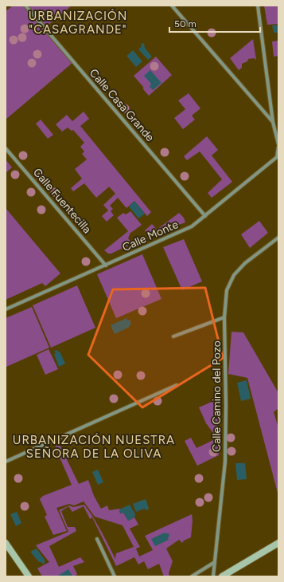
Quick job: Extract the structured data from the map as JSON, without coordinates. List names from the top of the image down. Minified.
{"streets":{"street":["Calle Casa Grande","Calle Fuentecilla","Calle Monte","Calle Camino del Pozo"]},"crossings":[["Calle Casa Grande","Calle Monte"],["Calle Fuentecilla","Calle Monte"]],"districts":["URBANIZACIÓN \"CASAGRANDE\"","URBANIZACIÓN NUESTRA SEÑORA DE LA OLIVA"],"scale_bar":"50 m"}
